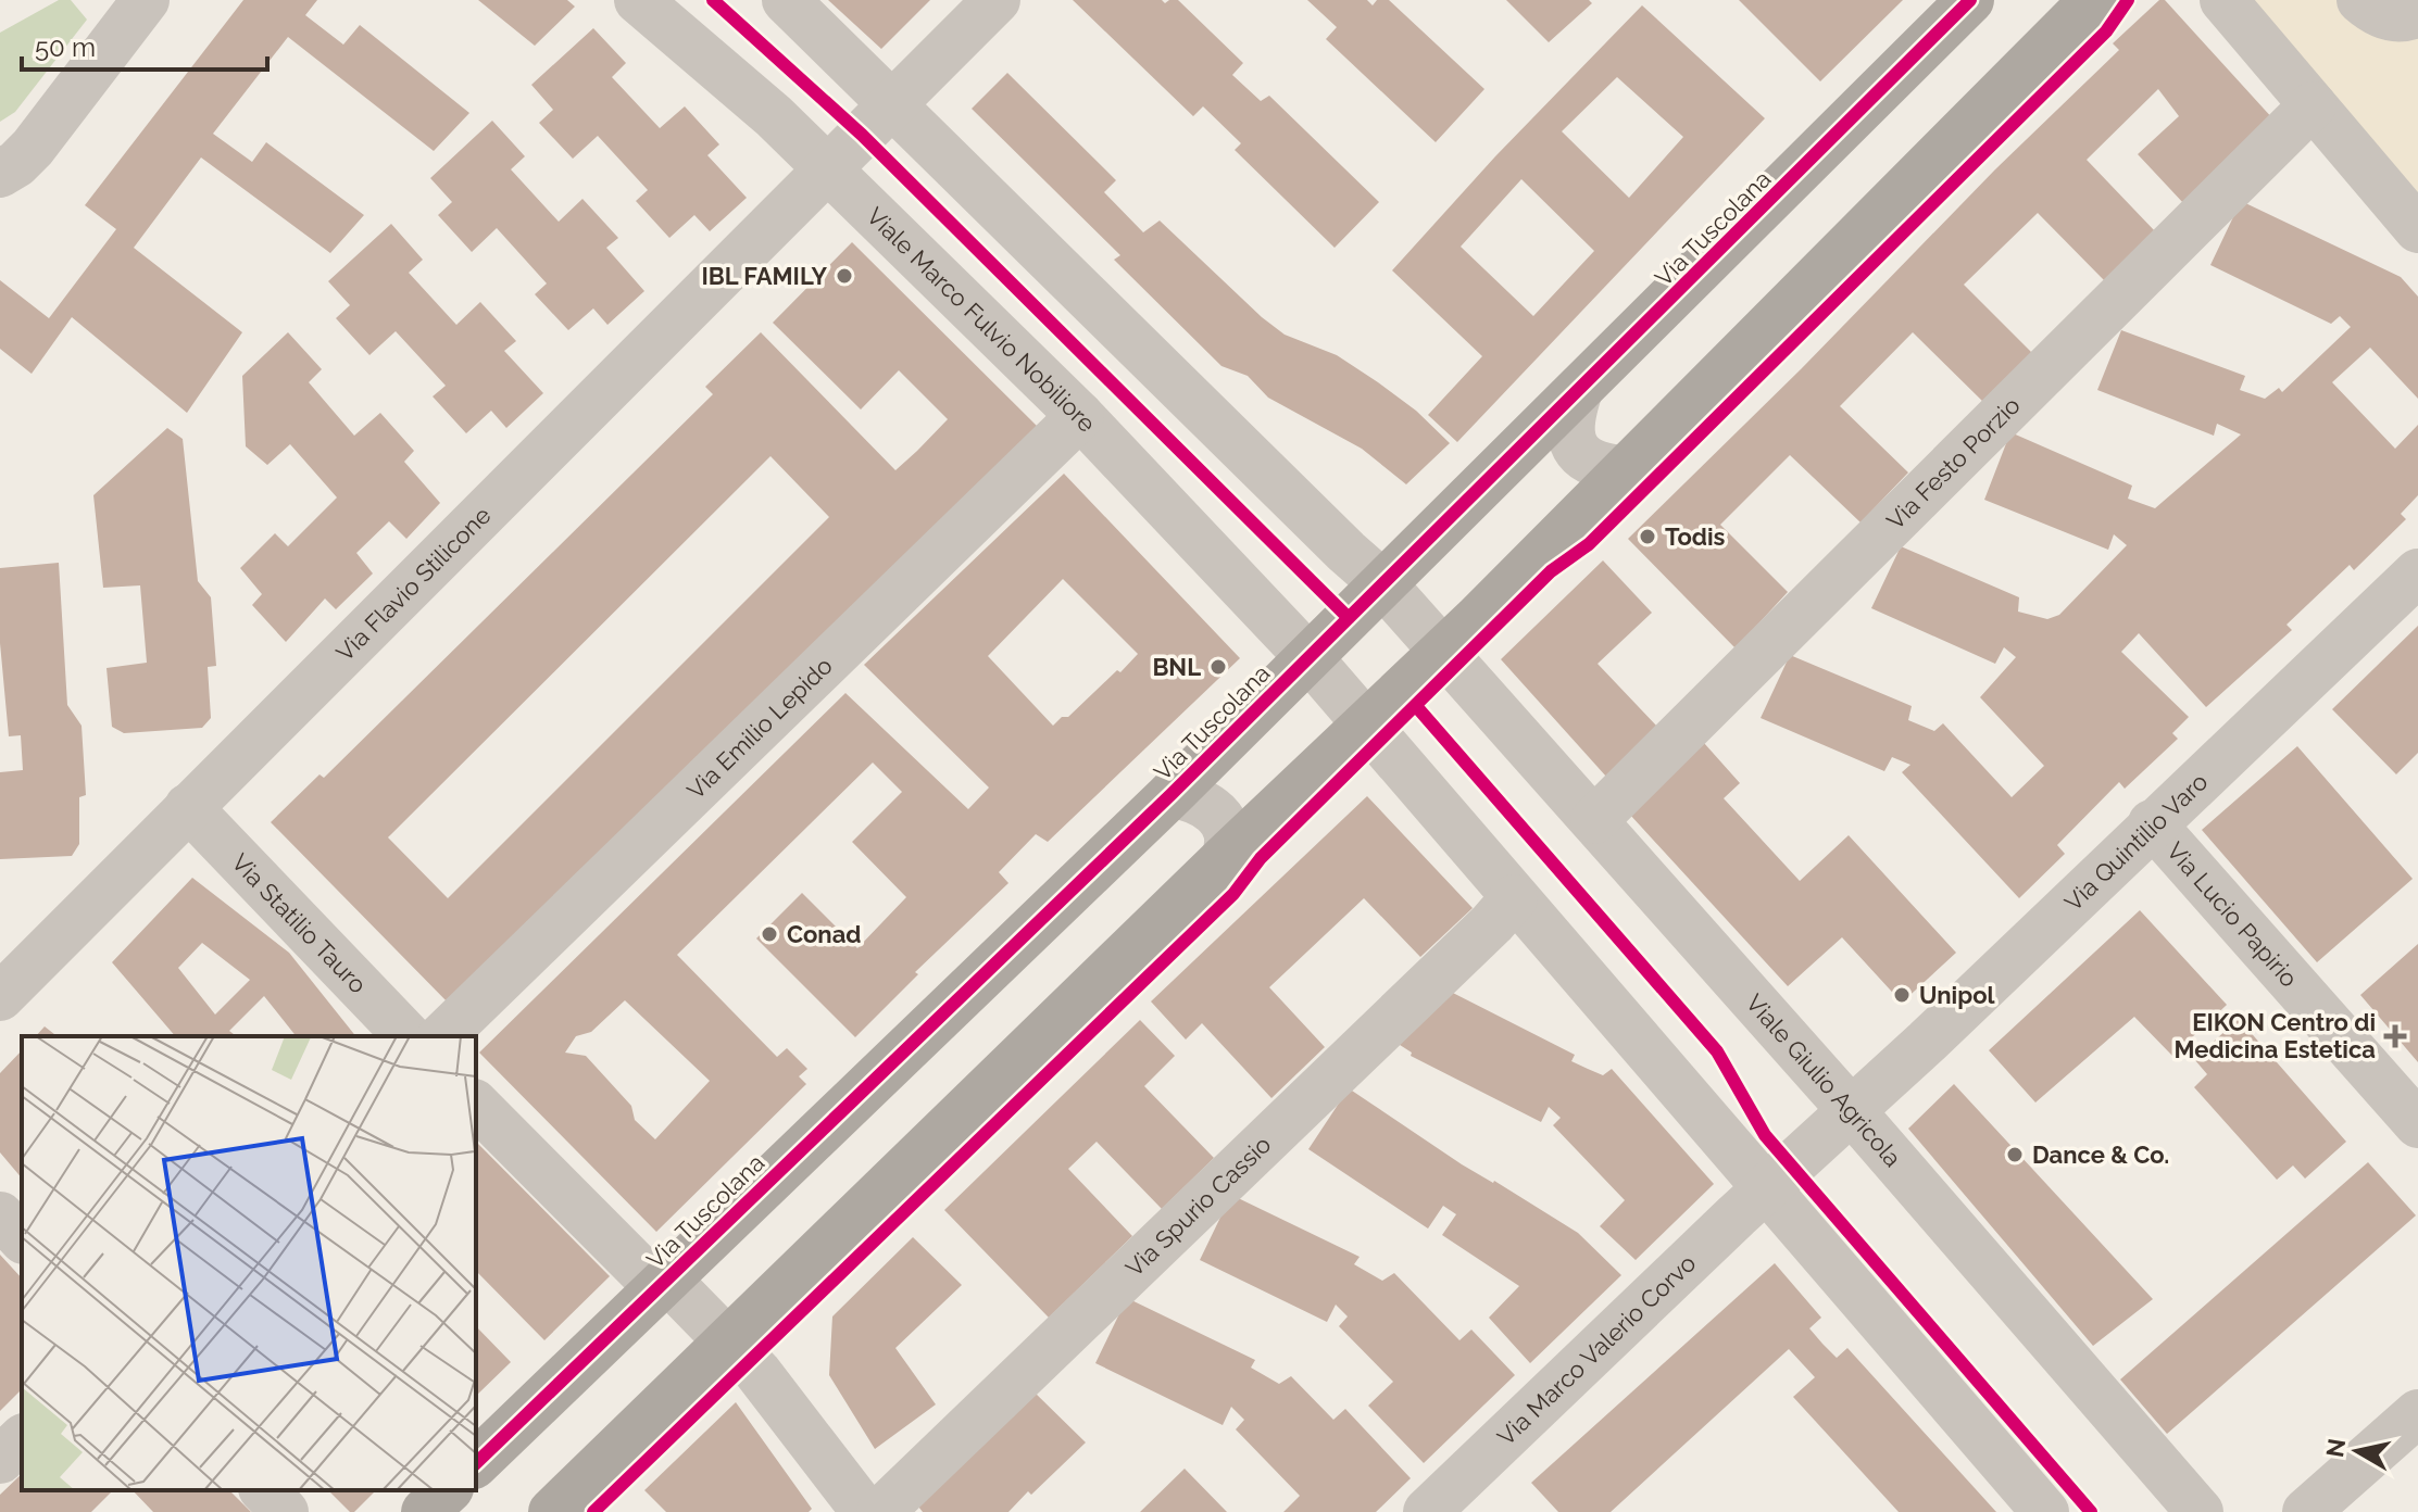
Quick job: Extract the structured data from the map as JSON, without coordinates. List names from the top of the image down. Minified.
{"streets":{"main road":["Via Tuscolana"],"street":["Viale Marco Fulvio Nobiliore","Via Festo Porzio","Via Flavio Stilicone","Via Emilio Lepido","Via Quintilio Varo","Via Lucio Papirio","Via Statilio Tauro","Viale Giulio Agricola","Via Spurio Cassio","Via Marco Valerio Corvo"]},"crossings":[["Via Tuscolana","Viale Marco Fulvio Nobiliore"],["Viale Marco Fulvio Nobiliore","Via Flavio Stilicone"],["Viale Marco Fulvio Nobiliore","Via Emilio Lepido"],["Via Festo Porzio","Viale Giulio Agricola"],["Via Flavio Stilicone","Via Statilio Tauro"],["Via Quintilio Varo","Via Lucio Papirio"],["Via Quintilio Varo","Viale Giulio Agricola"],["Via Quintilio Varo","Via Marco Valerio Corvo"]],"places":{"other":["IBL FAMILY","Todis","BNL","Conad","Unipol","Dance & Co."],"health":["EIKON Centro di Medicina Estetica"]},"scale_bar":"50 m","north":"left"}
